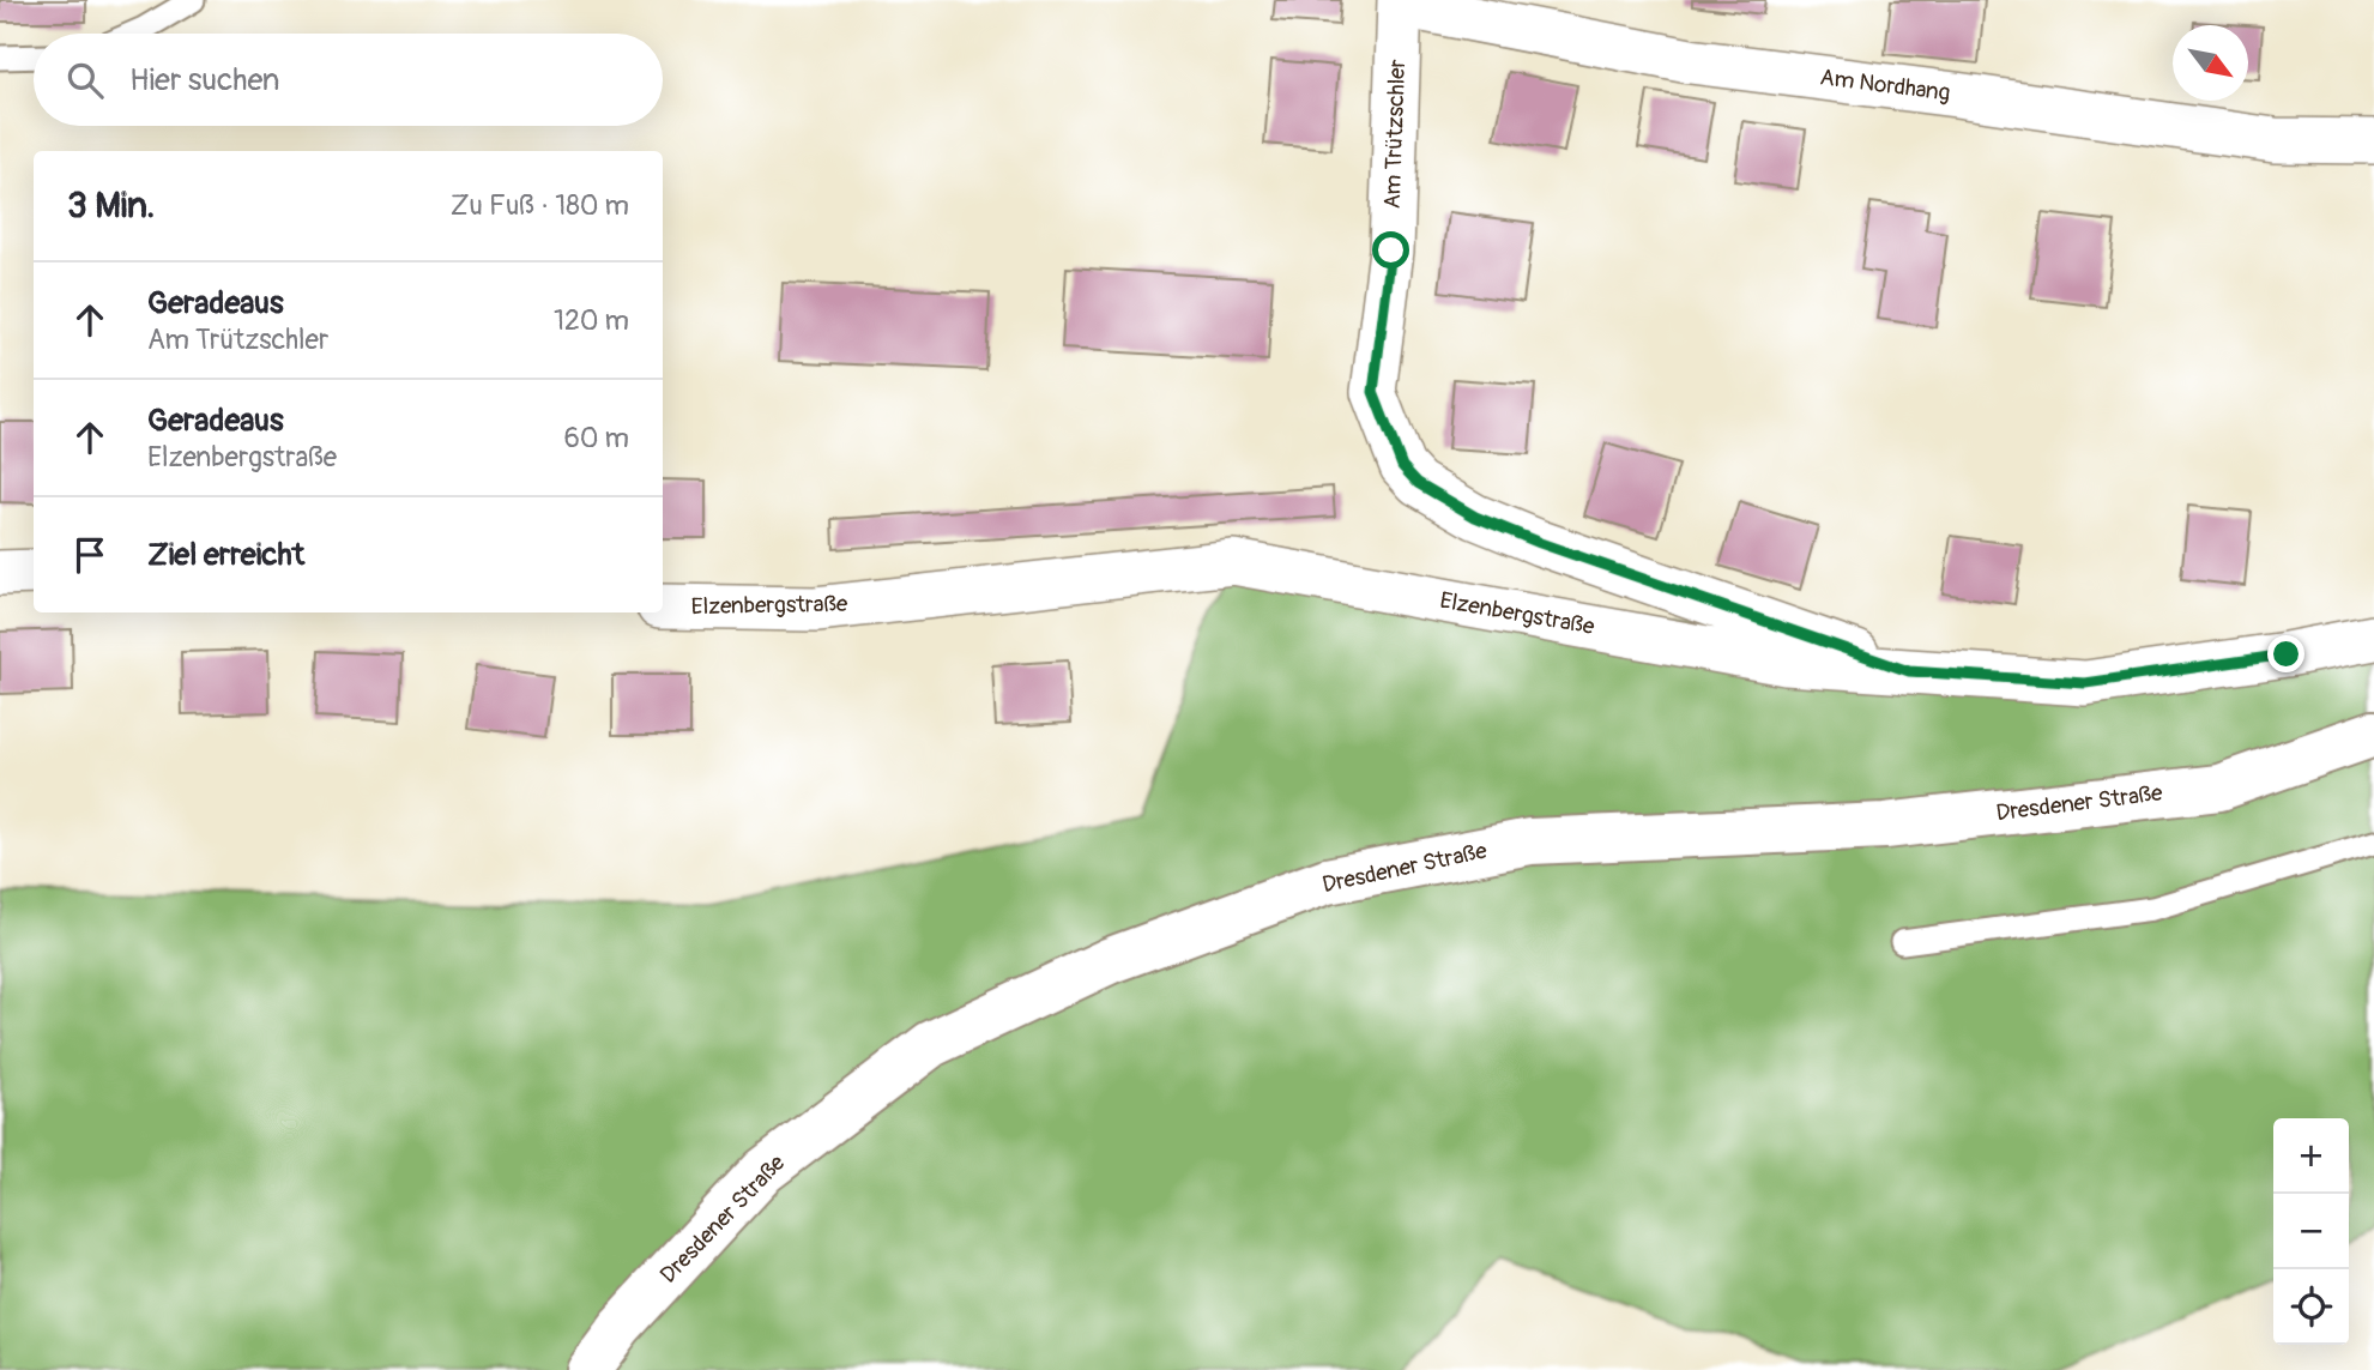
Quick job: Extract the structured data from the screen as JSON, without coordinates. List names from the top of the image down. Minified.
{"streets":{"street":["Am Nordhang","Am Trützschler","Elzenbergstraße","Dresdener Straße"]},"crossings":[["Am Nordhang","Am Trützschler"],["Am Trützschler","Elzenbergstraße"]],"north":"bottom right","page":{"search":"Hier suchen","heading":["3 Min.","Zu Fuß · 180 m"],"list":[["Geradeaus","Am Trützschler","120 m"],["Geradeaus","Elzenbergstraße","60 m"],"Ziel erreicht"],"map_buttons":["+","−"]}}
